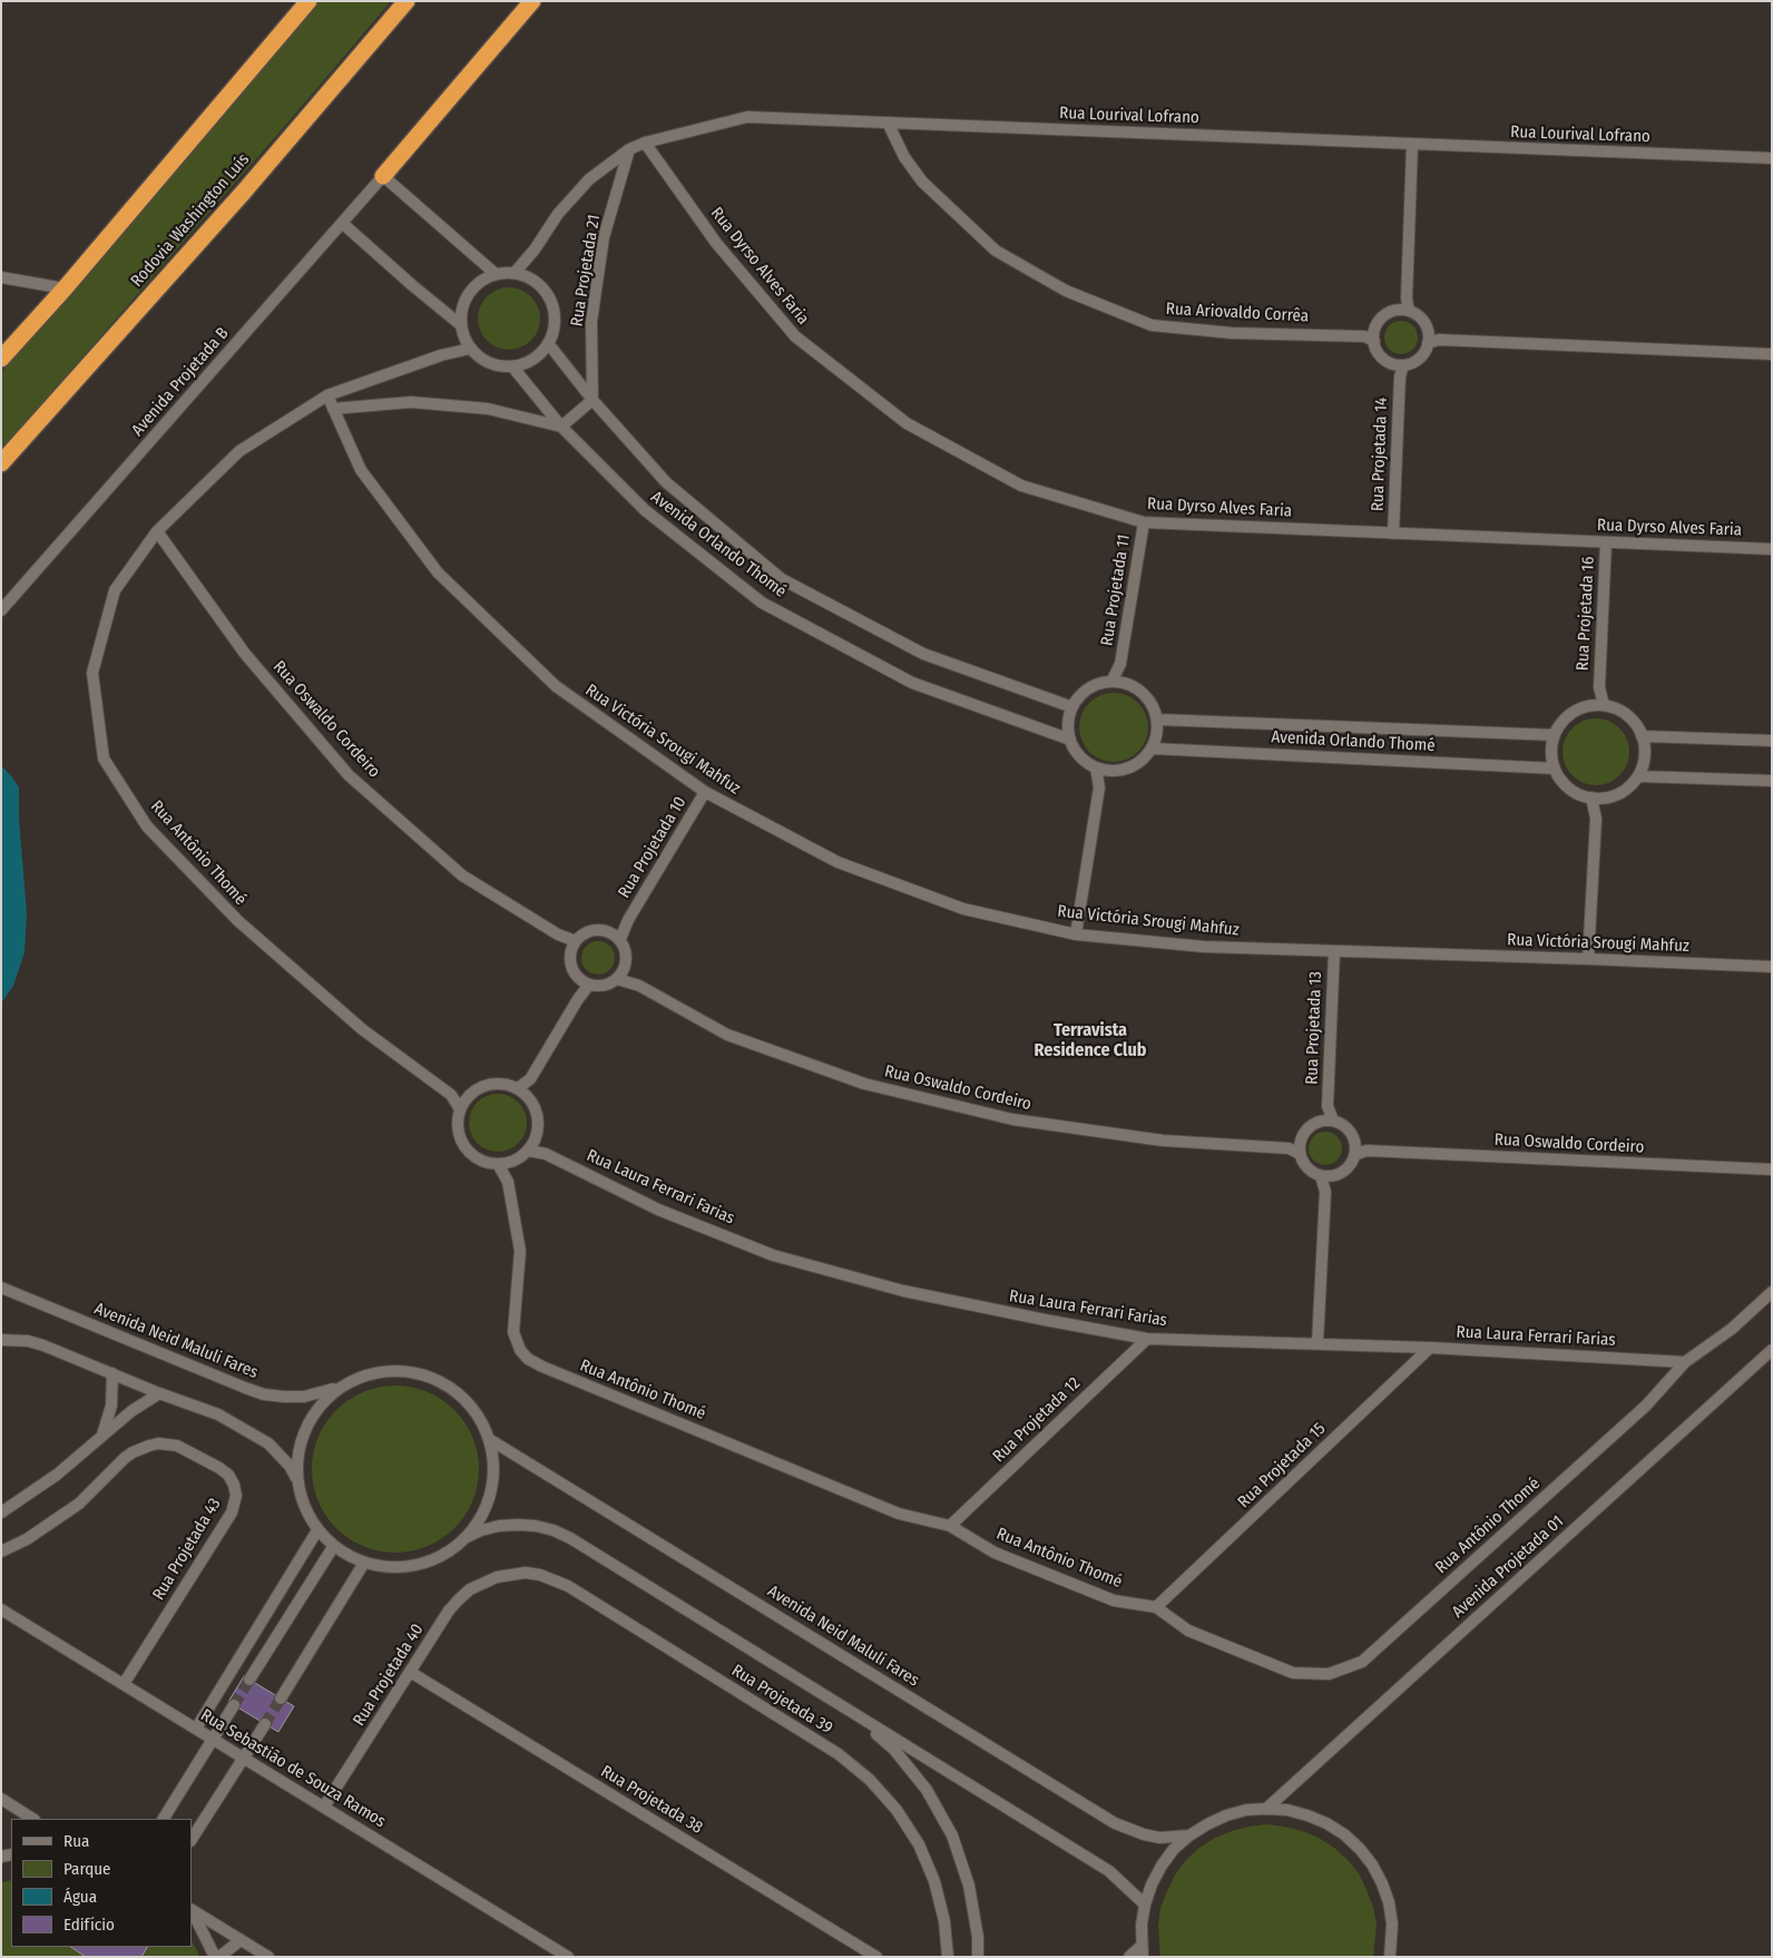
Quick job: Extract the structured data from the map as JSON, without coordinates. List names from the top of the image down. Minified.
{"streets":{"highway":["Rodovia Washington Luís"],"street":["Rua Lourival Lofrano","Rua Dyrso Alves Faria","Rua Projetada 21","Rua Ariovaldo Corrêa","Avenida Projetada B","Rua Projetada 14","Avenida Orlando Thomé","Rua Projetada 11","Rua Projetada 16","Rua Oswaldo Cordeiro","Rua Victória Srougi Mahfuz","Rua Projetada 10","Rua Antônio Thomé","Rua Projetada 13","Rua Laura Ferrari Farias","Avenida Neid Maluli Fares","Rua Projetada 12","Rua Projetada 15","Rua Projetada 43","Avenida Projetada 01","Rua Projetada 40","Rua Projetada 39","Rua Sebastião de Souza Ramos","Rua Projetada 38"]},"crossings":[["Rua Lourival Lofrano","Rua Dyrso Alves Faria"],["Rua Lourival Lofrano","Rua Projetada 21"],["Rua Lourival Lofrano","Rua Ariovaldo Corrêa"],["Rua Lourival Lofrano","Avenida Orlando Thomé"],["Rua Lourival Lofrano","Rua Antônio Thomé"],["Rua Dyrso Alves Faria","Rua Projetada 14"],["Rua Dyrso Alves Faria","Rua Projetada 11"],["Rua Dyrso Alves Faria","Rua Projetada 16"],["Rua Projetada 21","Avenida Orlando Thomé"],["Rua Ariovaldo Corrêa","Rua Projetada 14"],["Avenida Orlando Thomé","Rua Projetada 11"],["Avenida Orlando Thomé","Rua Projetada 16"],["Avenida Orlando Thomé","Rua Antônio Thomé"],["Rua Oswaldo Cordeiro","Rua Projetada 10"],["Rua Oswaldo Cordeiro","Rua Antônio Thomé"],["Rua Oswaldo Cordeiro","Rua Projetada 13"],["Rua Victória Srougi Mahfuz","Rua Projetada 10"],["Rua Victória Srougi Mahfuz","Rua Antônio Thomé"],["Rua Victória Srougi Mahfuz","Rua Projetada 13"],["Rua Antônio Thomé","Rua Laura Ferrari Farias"],["Rua Antônio Thomé","Rua Projetada 12"],["Rua Antônio Thomé","Rua Projetada 15"],["Rua Laura Ferrari Farias","Rua Projetada 12"],["Rua Laura Ferrari Farias","Rua Projetada 15"],["Rua Projetada 43","Rua Sebastião de Souza Ramos"],["Rua Projetada 40","Rua Projetada 39"],["Rua Projetada 40","Rua Sebastião de Souza Ramos"],["Rua Projetada 40","Rua Projetada 38"]],"districts":["Terravista Residence Club"],"legend":["Rua","Parque","Água","Edifício"]}
